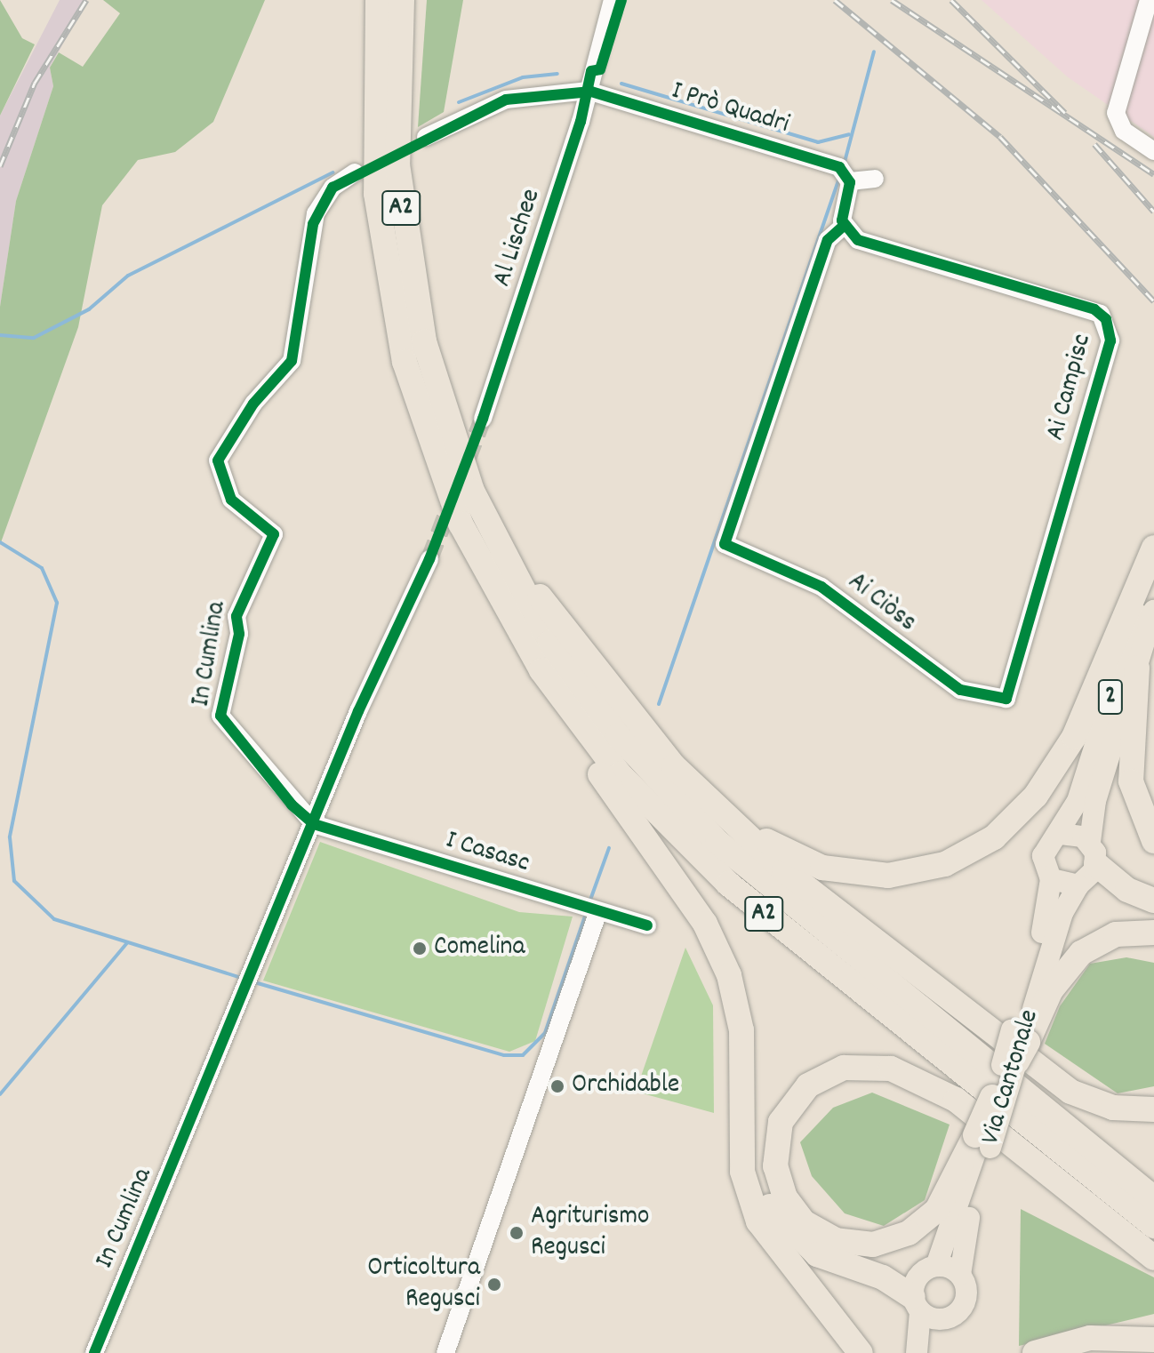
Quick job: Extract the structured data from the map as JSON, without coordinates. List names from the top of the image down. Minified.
{"streets":{"highway":["A2"],"main road":["2","Via Cantonale"],"street":["I Prò Quadri","Al Lischee","Ai Campisc","Ai Ciòss","In Cumlina","I Casasc"]},"crossings":[["I Prò Quadri","Al Lischee"],["A2","Via Cantonale"],["Ai Campisc","Ai Ciòss"],["In Cumlina","I Casasc"],["2","Via Cantonale"]],"places":["Comelina","Orchidable","Agriturismo Regusci","Orticoltura Regusci"]}
